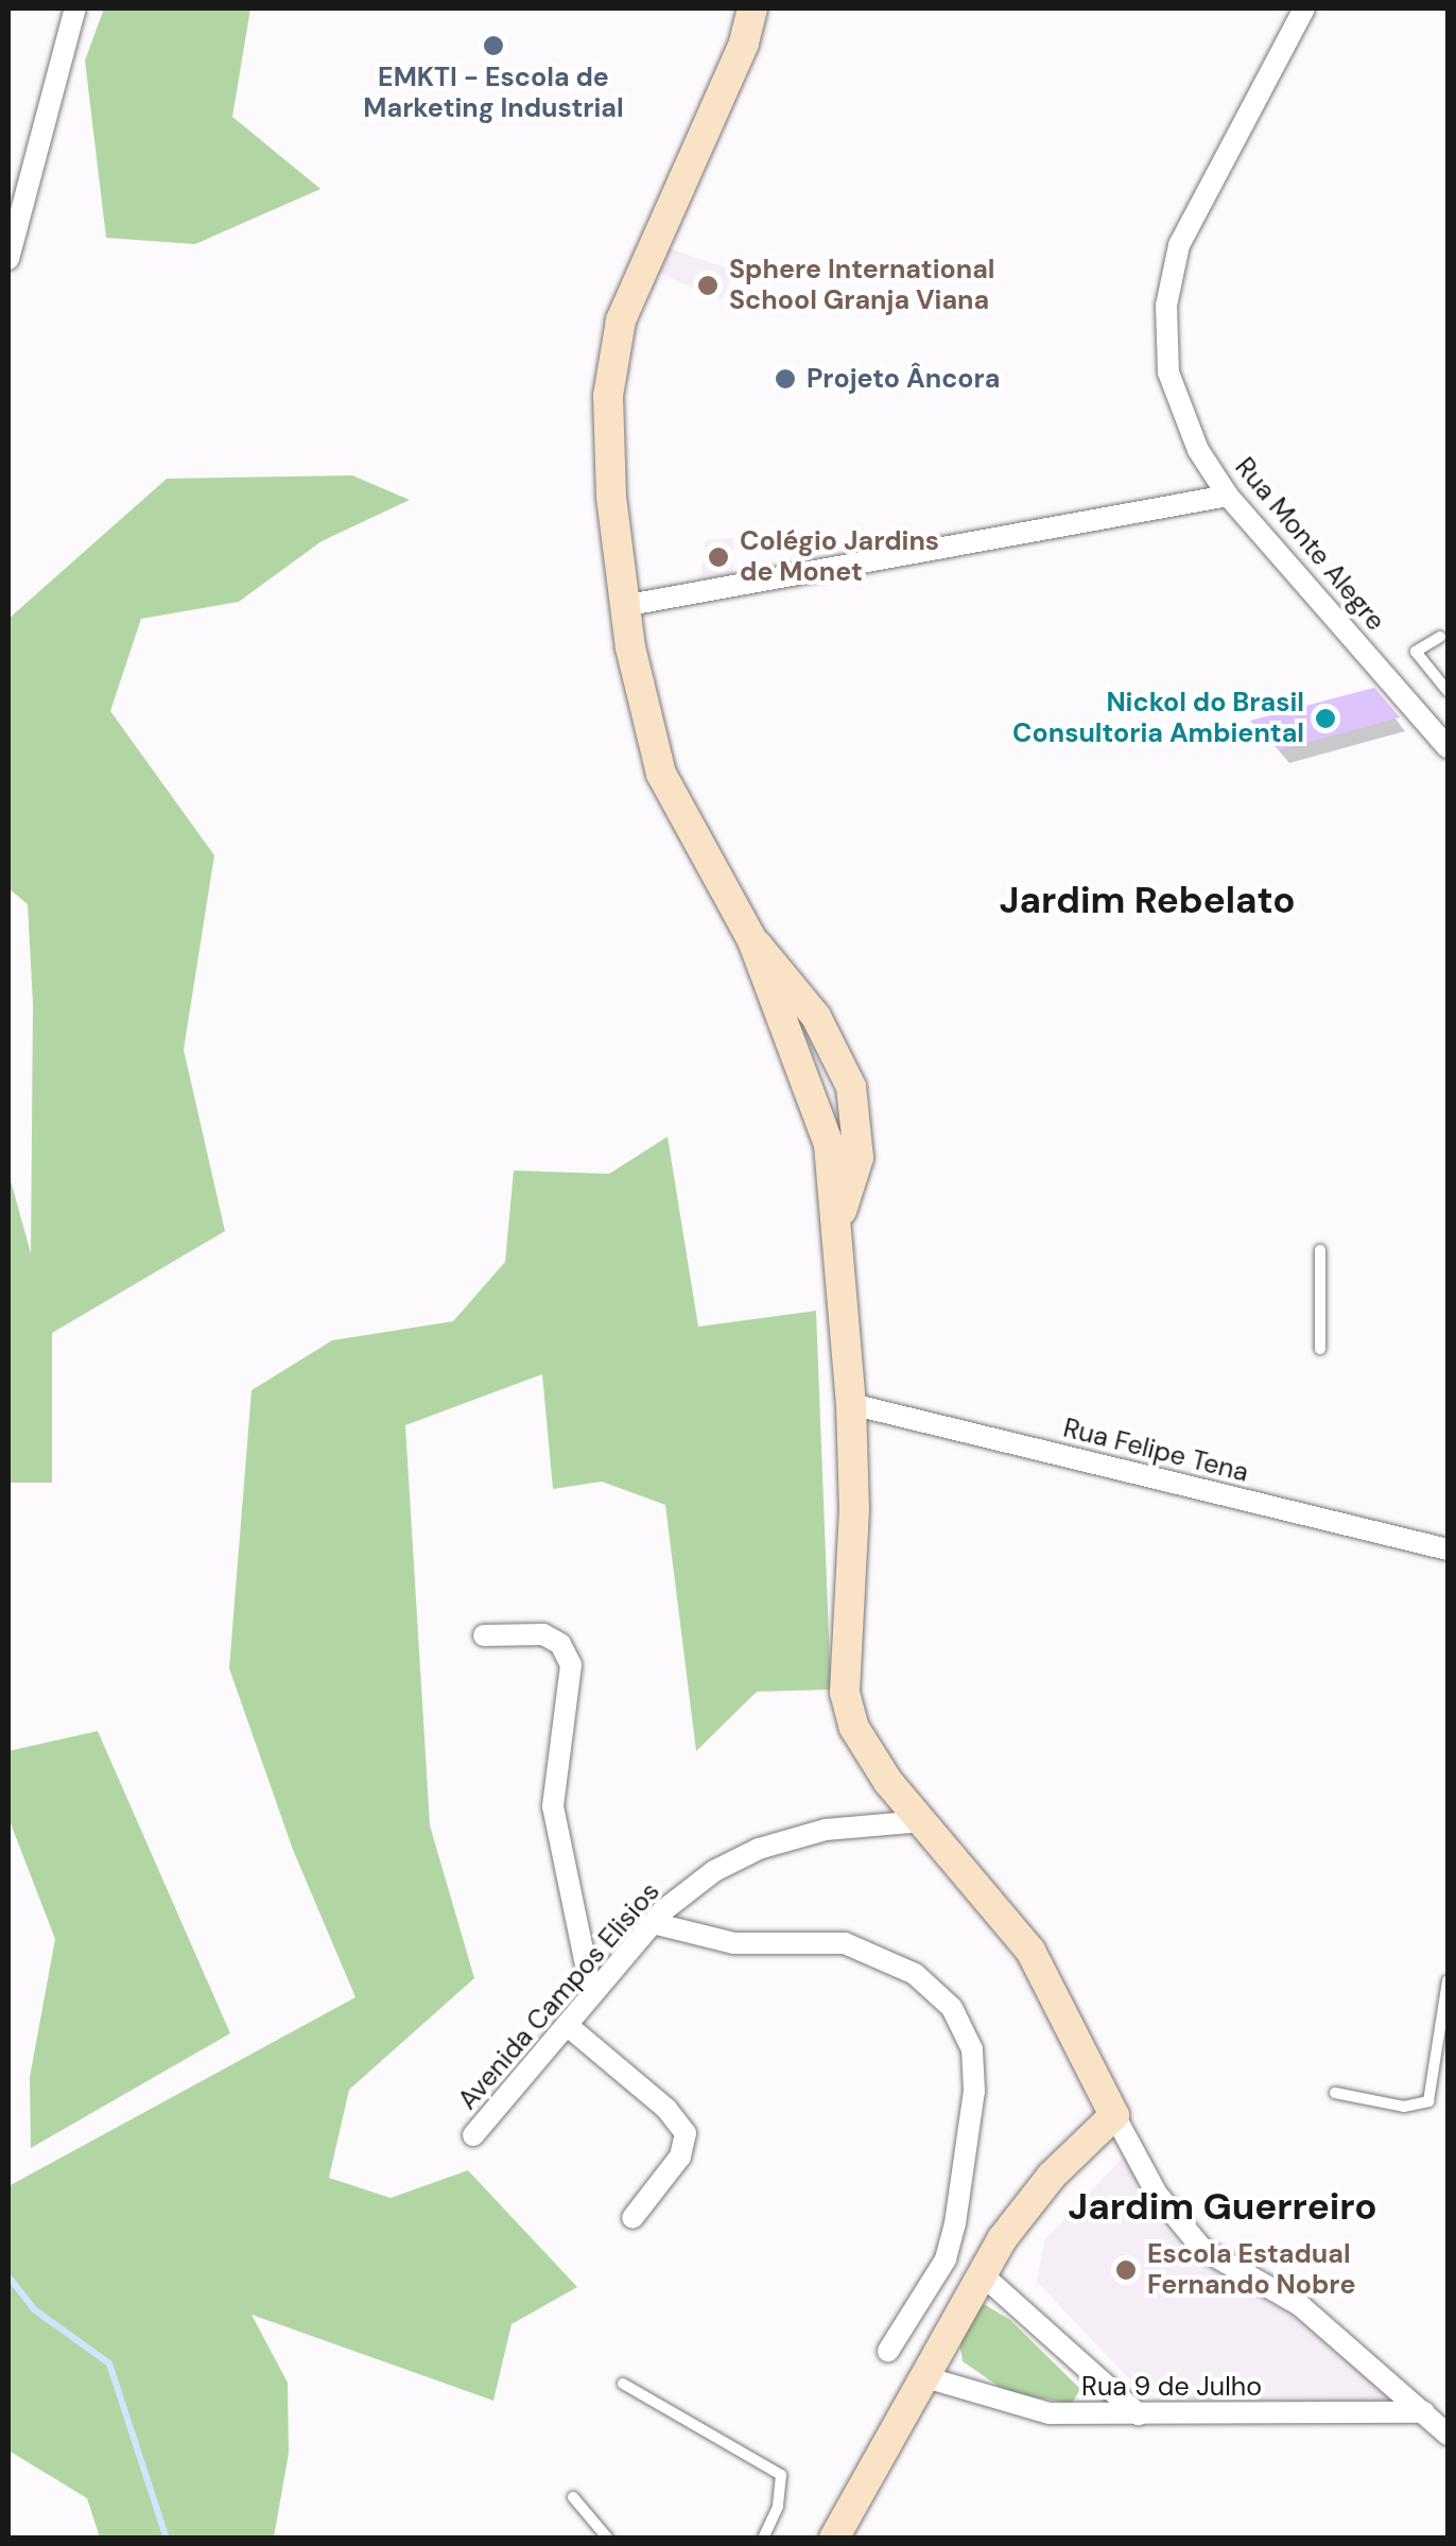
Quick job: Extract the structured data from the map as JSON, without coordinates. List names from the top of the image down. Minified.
{"streets":{"street":["Rua Monte Alegre","Rua Felipe Tena","Avenida Campos Elisios","Rua 9 de Julho"]},"districts":["Jardim Rebelato","Jardim Guerreiro"],"places":["EMKTI - Escola de Marketing Industrial","Sphere International School Granja Viana","Projeto Âncora","Colégio Jardins de Monet","Nickol do Brasil Consultoria Ambiental","Escola Estadual Fernando Nobre"]}
